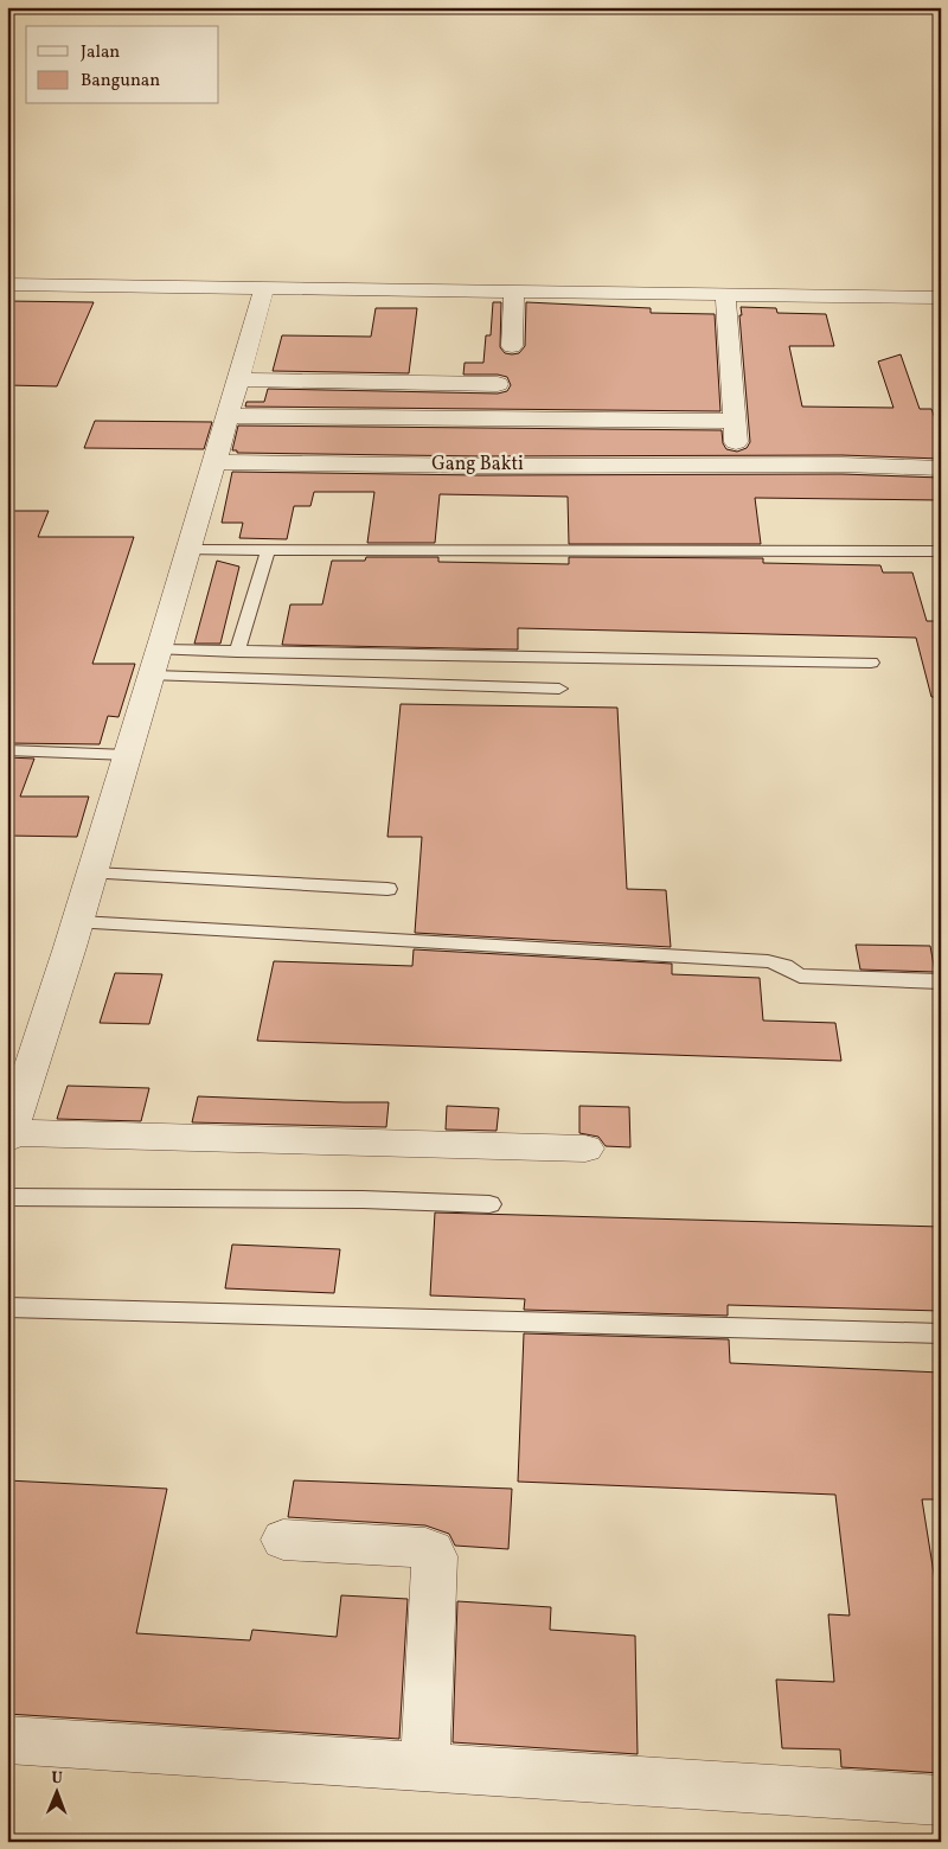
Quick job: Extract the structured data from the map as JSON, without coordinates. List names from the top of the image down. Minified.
{"streets":{"street":["Gang Bakti"]},"legend":["Jalan","Bangunan"],"north":"top"}
